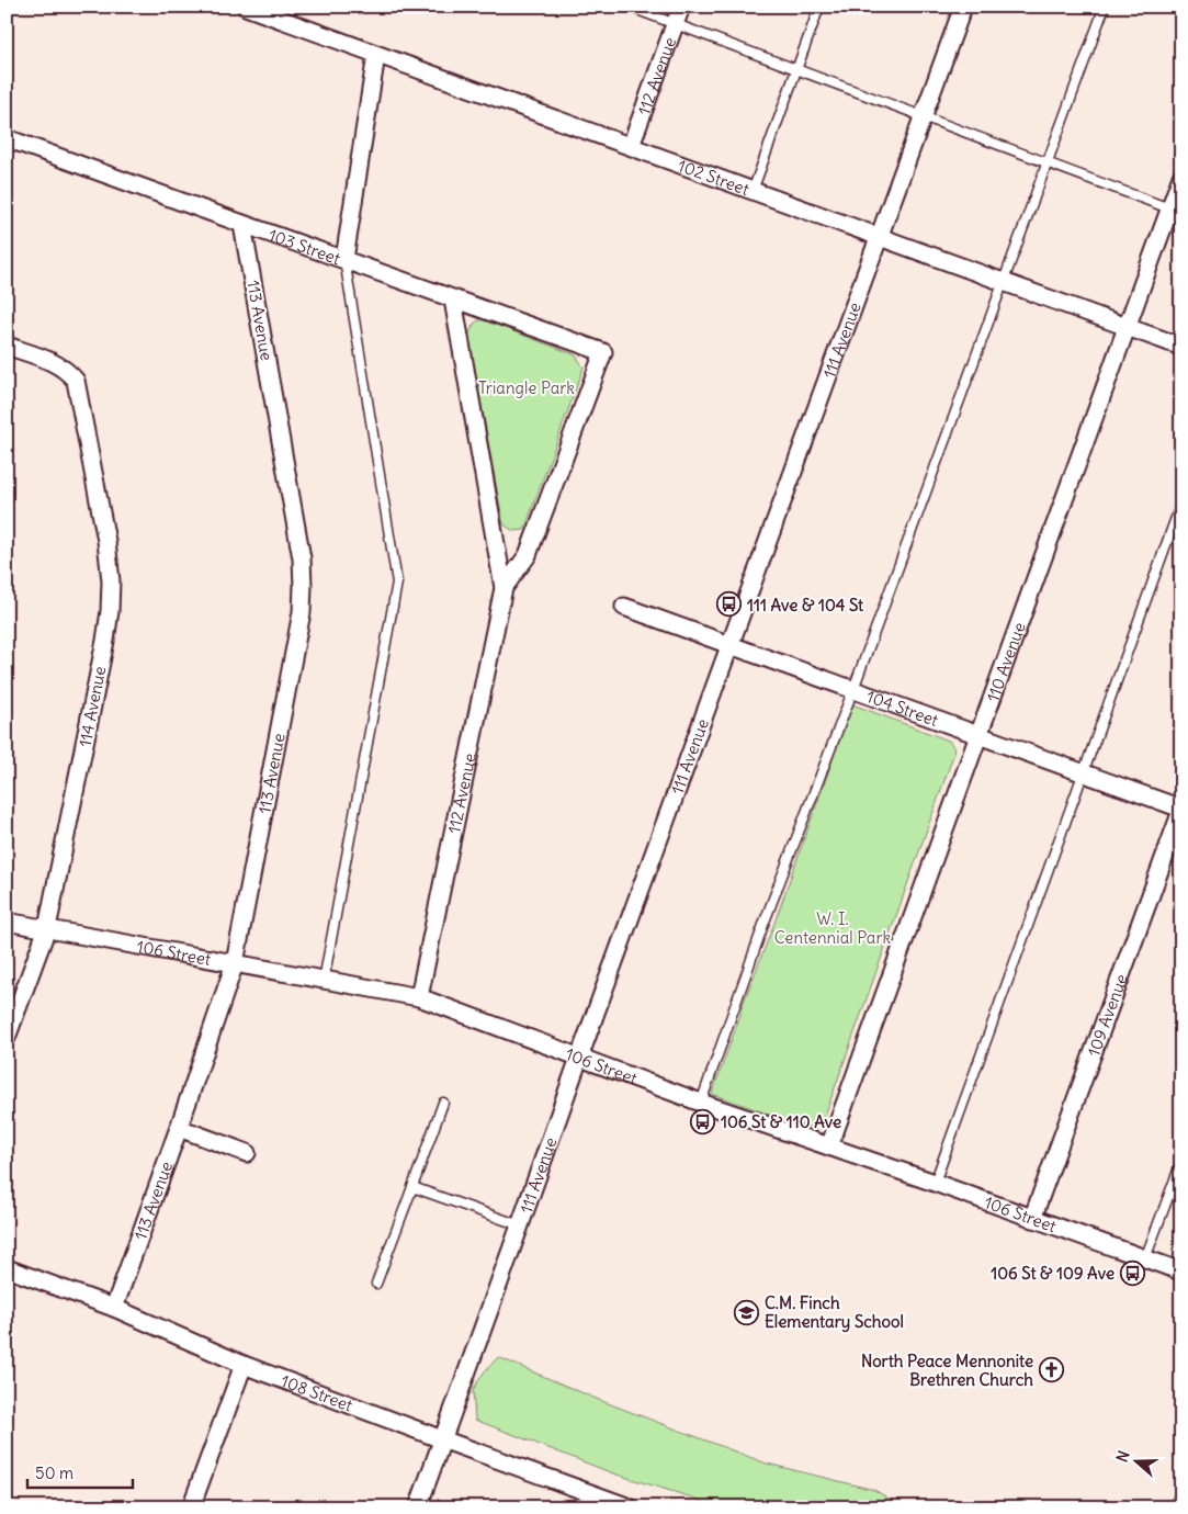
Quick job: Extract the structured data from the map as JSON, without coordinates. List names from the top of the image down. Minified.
{"streets":{"street":["112 Avenue","102 Street","103 Street","113 Avenue","111 Avenue","110 Avenue","114 Avenue","104 Street","106 Street","109 Avenue","108 Street"]},"crossings":[["112 Avenue","102 Street"],["112 Avenue","103 Street"],["112 Avenue","106 Street"],["102 Street","111 Avenue"],["102 Street","110 Avenue"],["103 Street","113 Avenue"],["113 Avenue","106 Street"],["113 Avenue","108 Street"],["111 Avenue","104 Street"],["111 Avenue","106 Street"],["111 Avenue","108 Street"],["110 Avenue","104 Street"],["110 Avenue","106 Street"],["114 Avenue","106 Street"],["104 Street","109 Avenue"],["106 Street","109 Avenue"]],"parks":["Triangle Park","W. I. Centennial Park"],"places":{"bus stop":["111 Ave & 104 St","106 St & 110 Ave","106 St & 109 Ave"],"school or university":["C.M. Finch Elementary School"],"church":["North Peace Mennonite Brethren Church"]},"scale_bar":"50 m","north":"left"}
